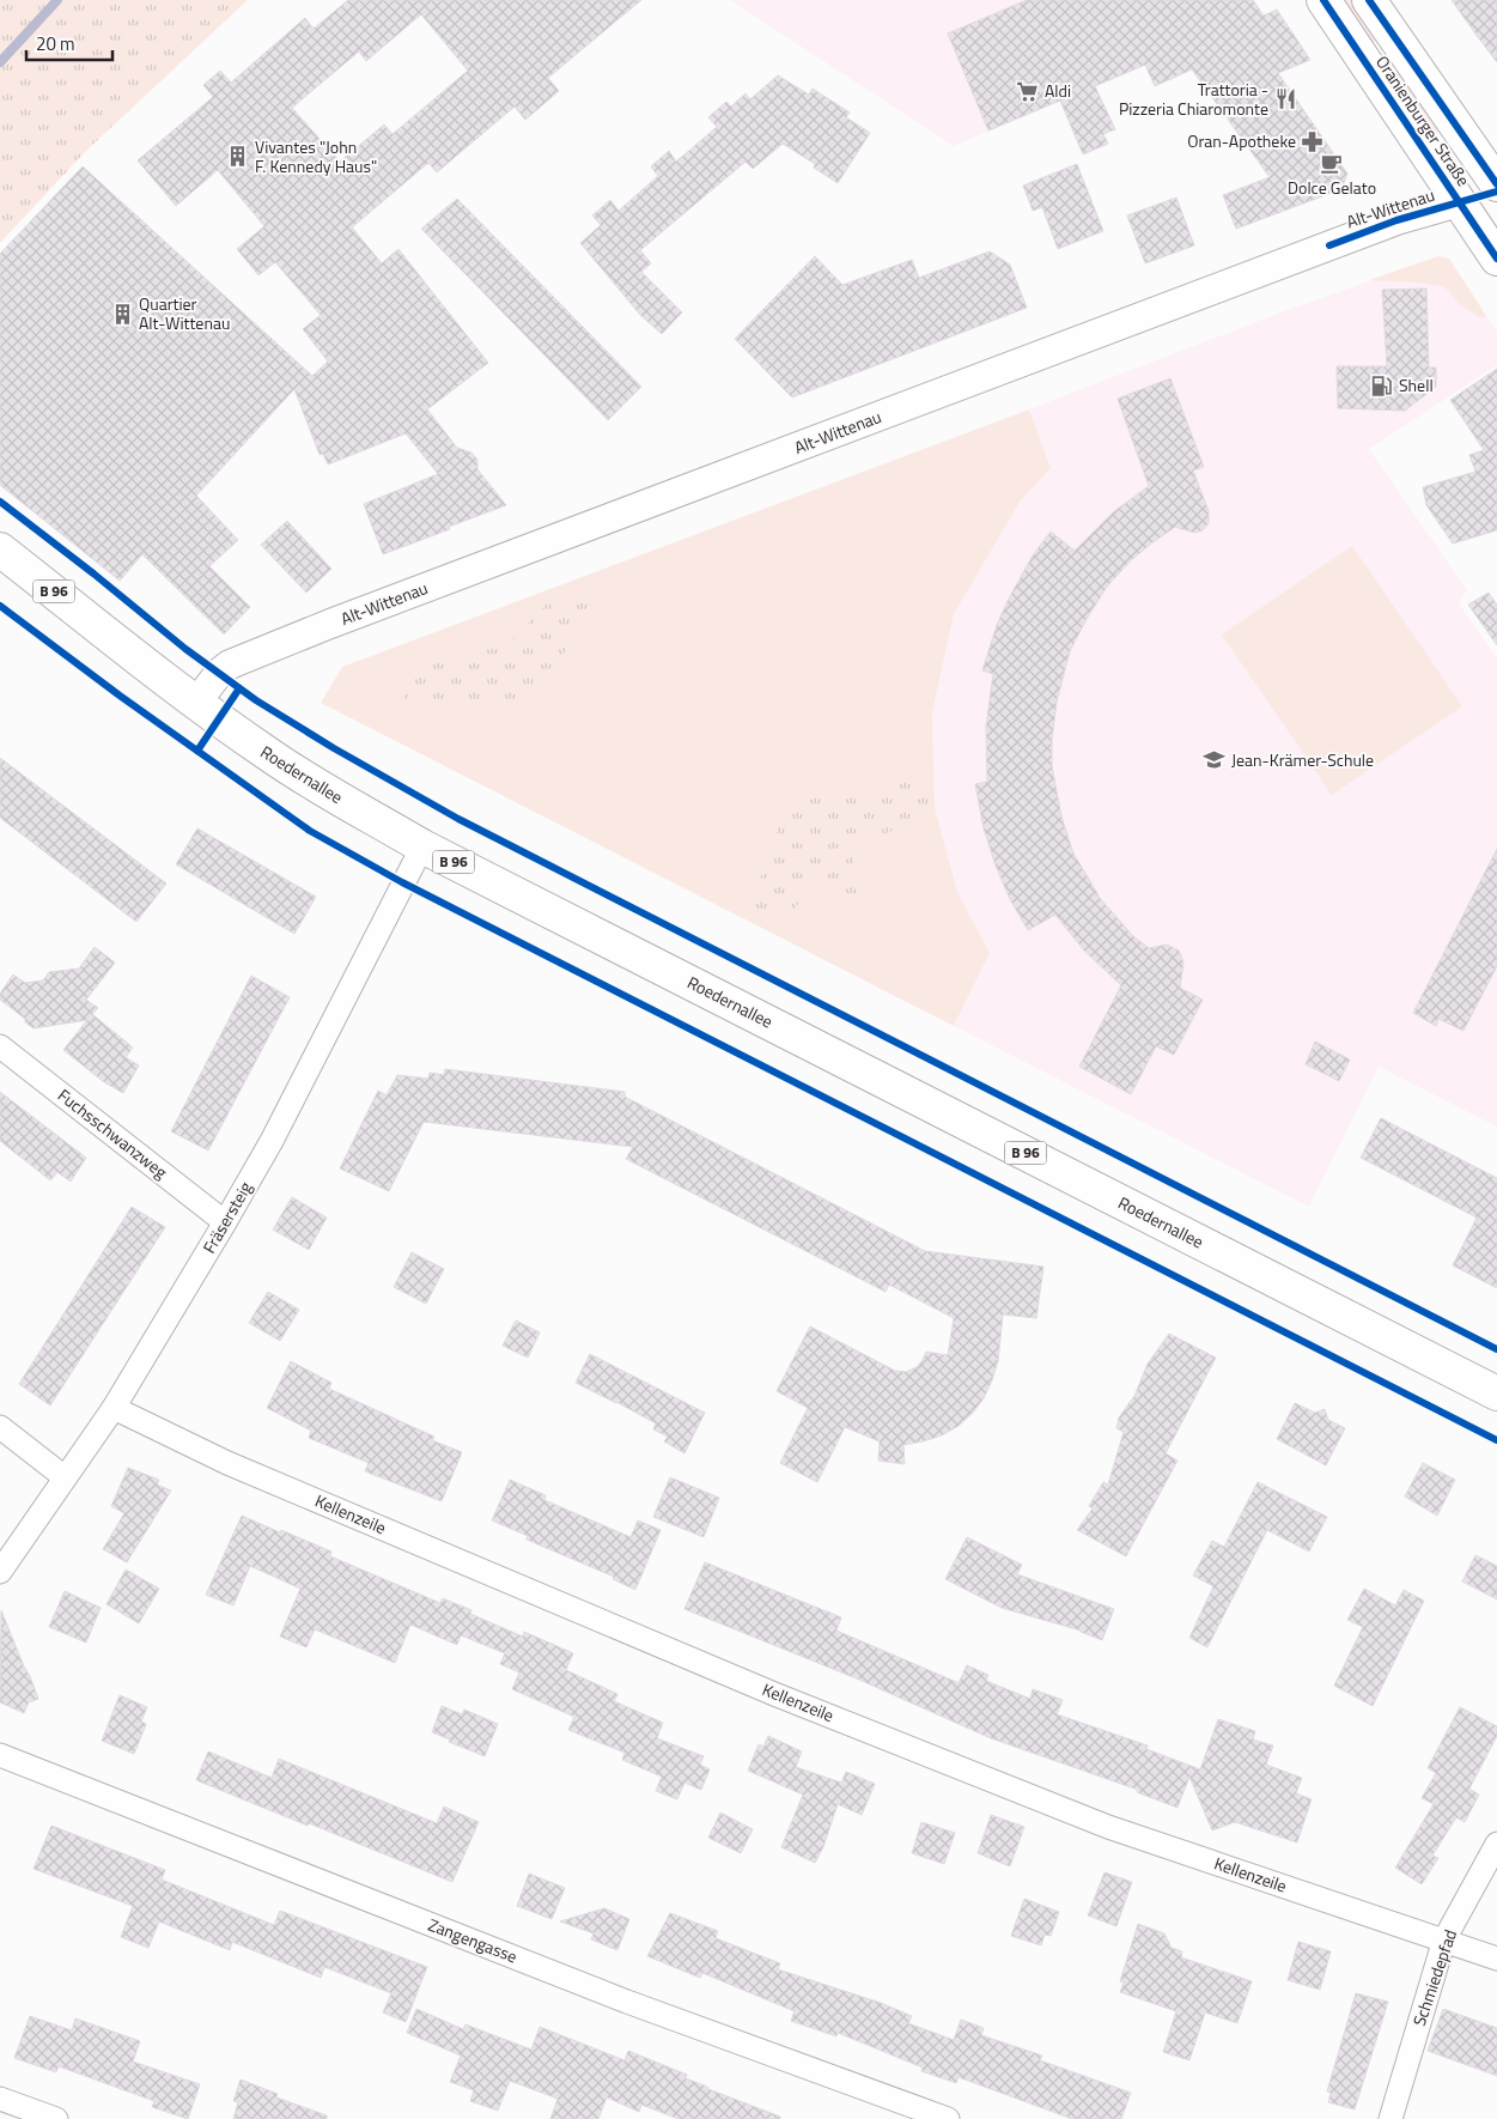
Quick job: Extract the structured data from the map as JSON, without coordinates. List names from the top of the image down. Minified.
{"streets":{"main road":["Oranienburger Straße","Alt-Wittenau","B 96","Roedernallee"],"street":["Fuchsschwanzweg","Fräsersteig","Kellenzeile","Zangengasse","Schmiedepfad"]},"crossings":[["Oranienburger Straße","Alt-Wittenau"],["Alt-Wittenau","Roedernallee"],["Roedernallee","Fräsersteig"],["Fuchsschwanzweg","Fräsersteig"],["Fräsersteig","Kellenzeile"],["Kellenzeile","Schmiedepfad"]],"places":{"supermarket":["Aldi"],"restaurant":["Trattoria - Pizzeria Chiaromonte"],"pharmacy":["Oran-Apotheke"],"building":["Vivantes \"John F. Kennedy Haus\"","Quartier Alt-Wittenau"],"cafe":["Dolce Gelato"],"fuel station":["Shell"],"school or university":["Jean-Krämer-Schule"]},"scale_bar":"20 m"}
